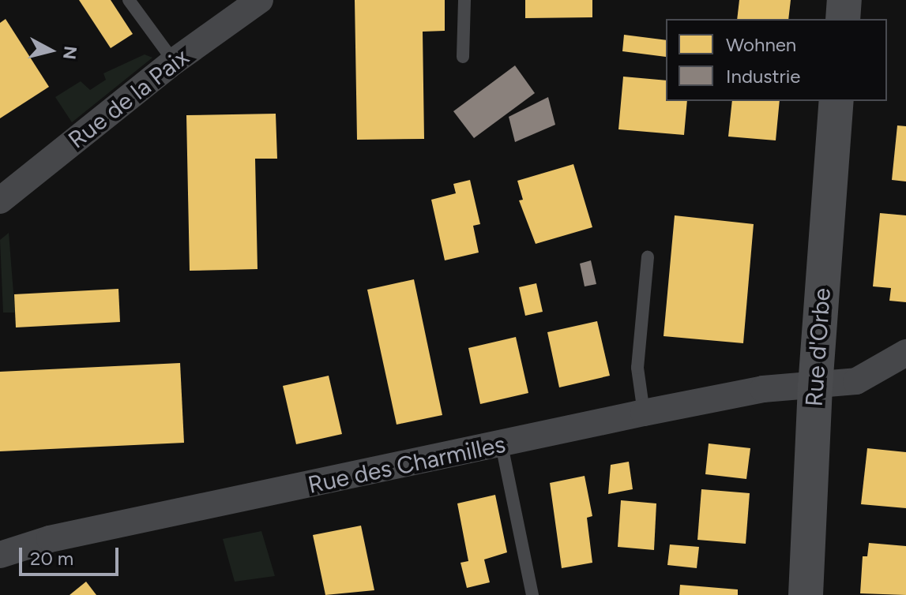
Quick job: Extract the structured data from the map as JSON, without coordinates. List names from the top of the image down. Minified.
{"streets":{"main road":["Rue d'Orbe"],"street":["Rue de la Paix","Rue des Charmilles"]},"crossings":[["Rue d'Orbe","Rue des Charmilles"]],"legend":["Wohnen","Industrie"],"scale_bar":"20 m","north":"right"}
